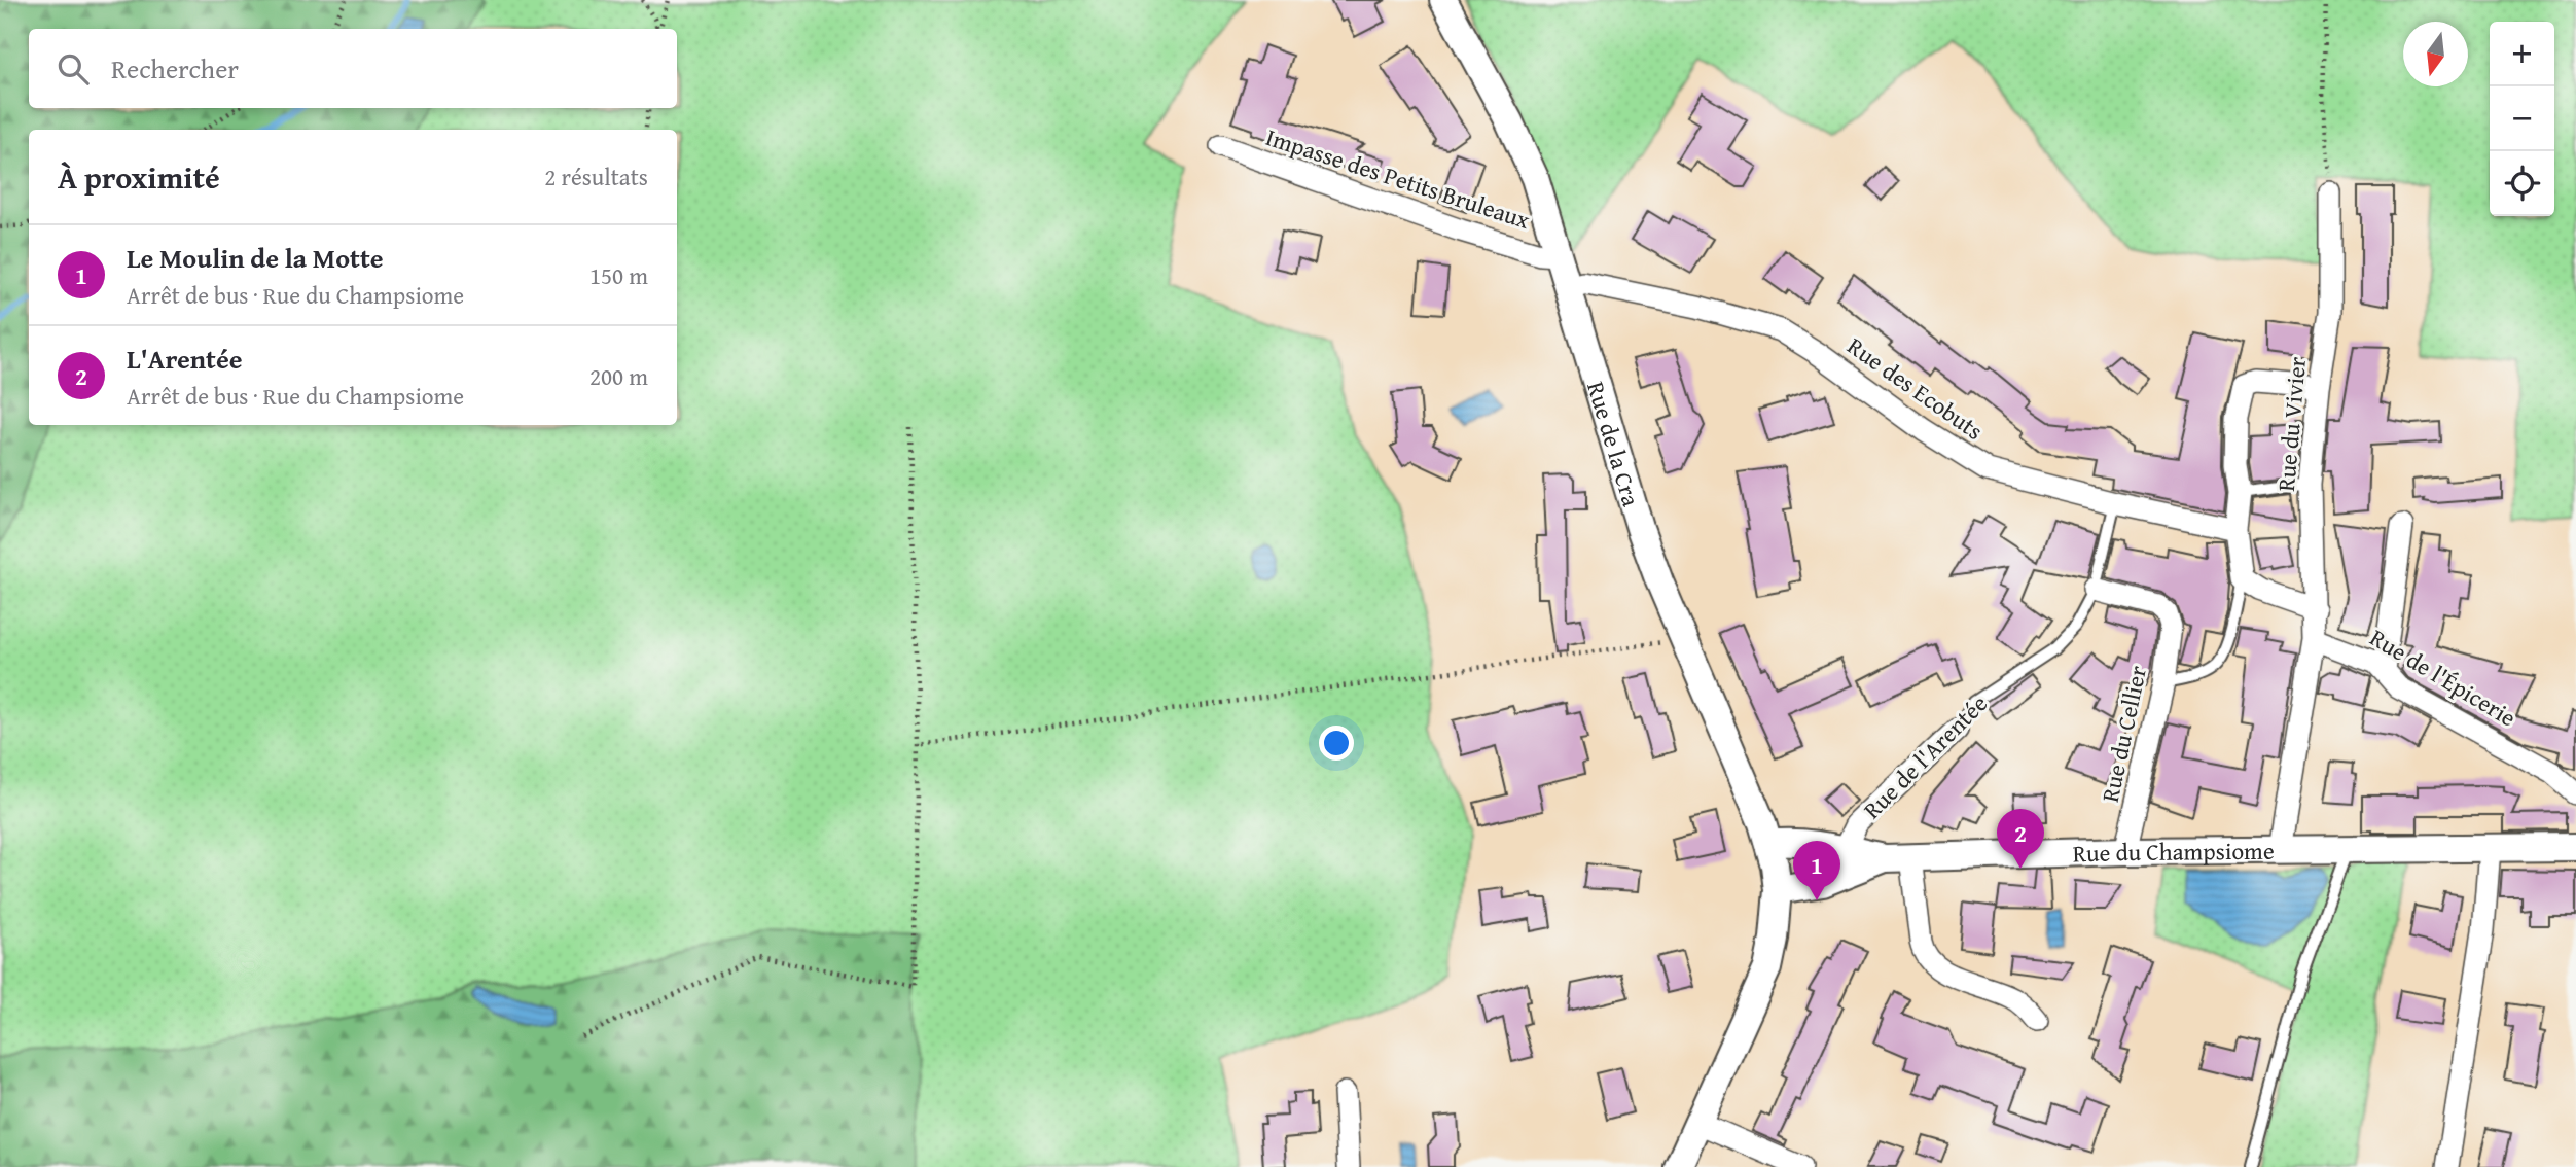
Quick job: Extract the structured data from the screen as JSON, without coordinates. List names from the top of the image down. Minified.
{"streets":{"street":["Impasse des Petits Bruleaux","Rue des Ecobuts","Rue du Vivier","Rue de la Cra","Rue de l'Épicerie","Rue du Cellier","Rue de l'Arentée","Rue du Champsiome"]},"crossings":[["Impasse des Petits Bruleaux","Rue de la Cra"],["Rue des Ecobuts","Rue de la Cra"],["Rue des Ecobuts","Rue de l'Arentée"],["Rue du Vivier","Rue de l'Épicerie"],["Rue du Vivier","Rue du Champsiome"],["Rue de la Cra","Rue du Champsiome"],["Rue du Cellier","Rue de l'Arentée"],["Rue du Cellier","Rue du Champsiome"]],"north":"bottom","page":{"map_buttons":["+","−"],"search":"Rechercher","heading":["À proximité","2 résultats"],"list":[{"mark":"1","name":"Le Moulin de la Motte","note":"Arrêt de bus · Rue du Champsiome","value":"150 m"},{"mark":"2","name":"L'Arentée","note":"Arrêt de bus · Rue du Champsiome","value":"200 m"}],"pins":["2","1"]}}
